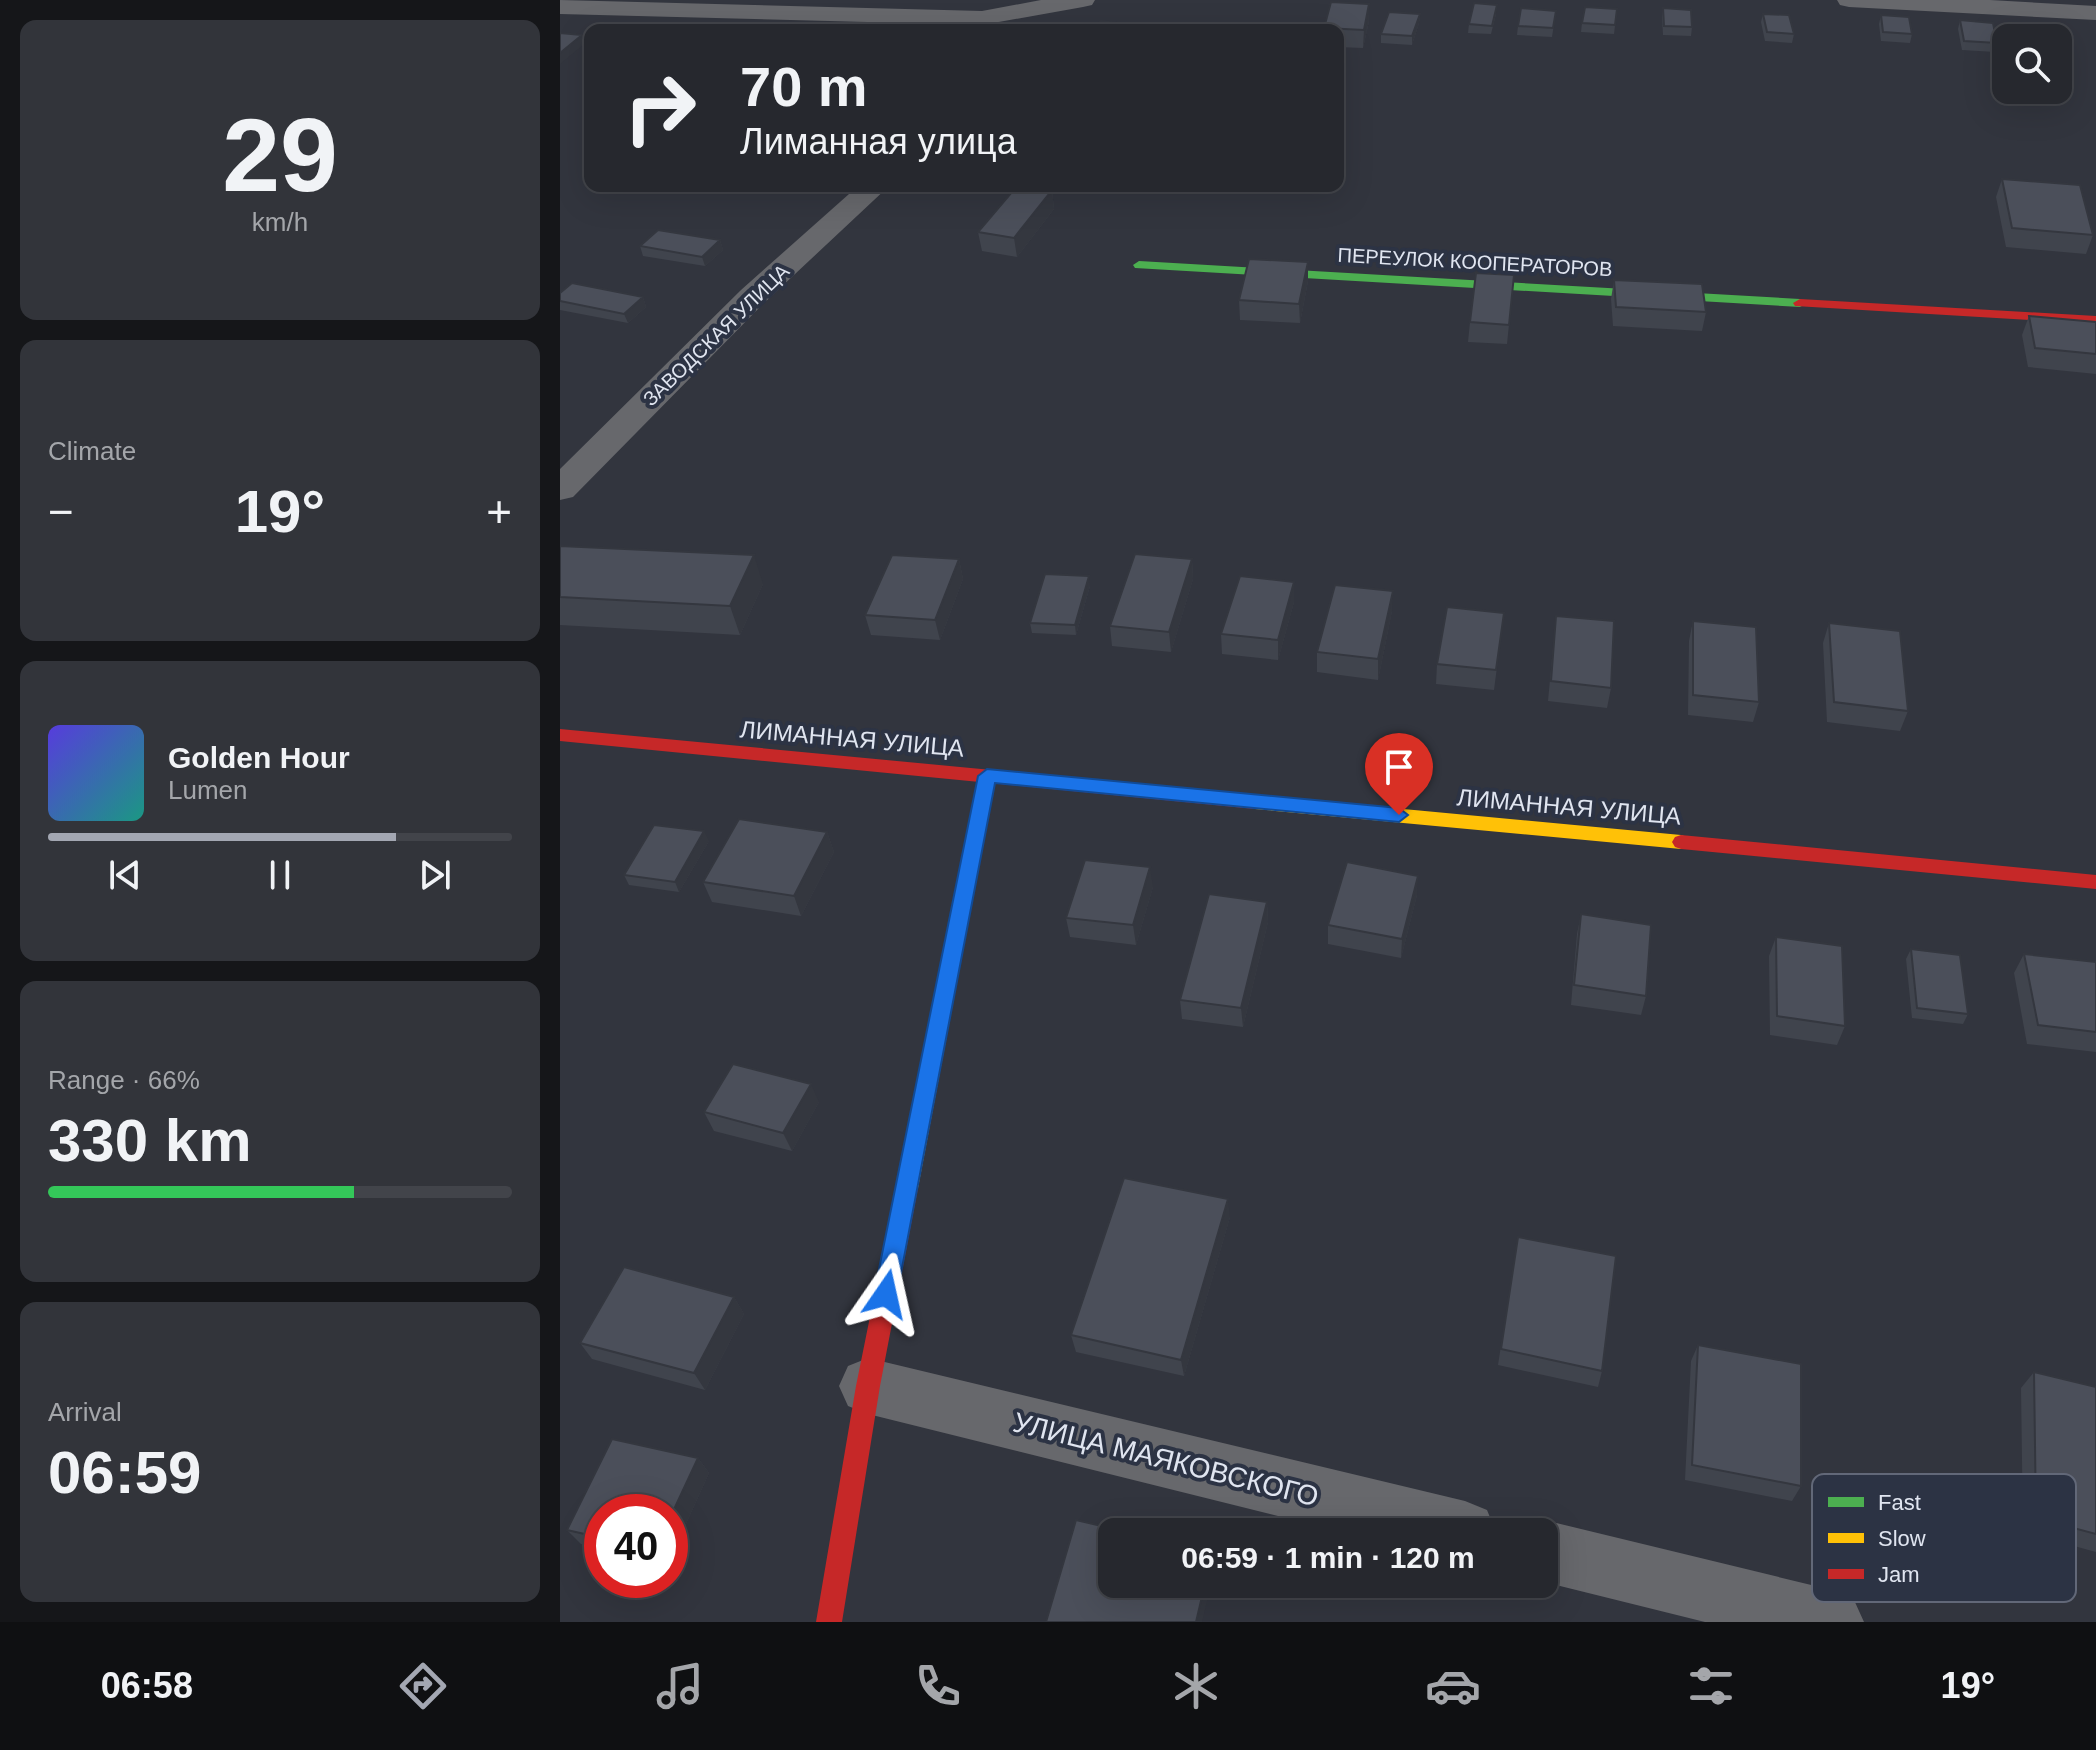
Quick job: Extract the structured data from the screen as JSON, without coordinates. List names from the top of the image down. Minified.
{"streets":{"street":["ПЕРЕУЛОК КООПЕРАТОРОВ","ЗАВОДСКАЯ УЛИЦА","ЛИМАННАЯ УЛИЦА","УЛИЦА МАЯКОВСКОГО"]},"legend":["Fast","Slow","Jam"],"page":{"tile":[["29","km/h"],"Climate",["Range · 66%","330 km"],["Arrival","06:59"]],"turn":["70 m","Лиманная улица"],"heat":["−","19°","+"],"song":["Golden Hour","Lumen"],"limit":"40","trip":"06:59 · 1 min · 120 m","tabs":["06:58","19°"]}}
